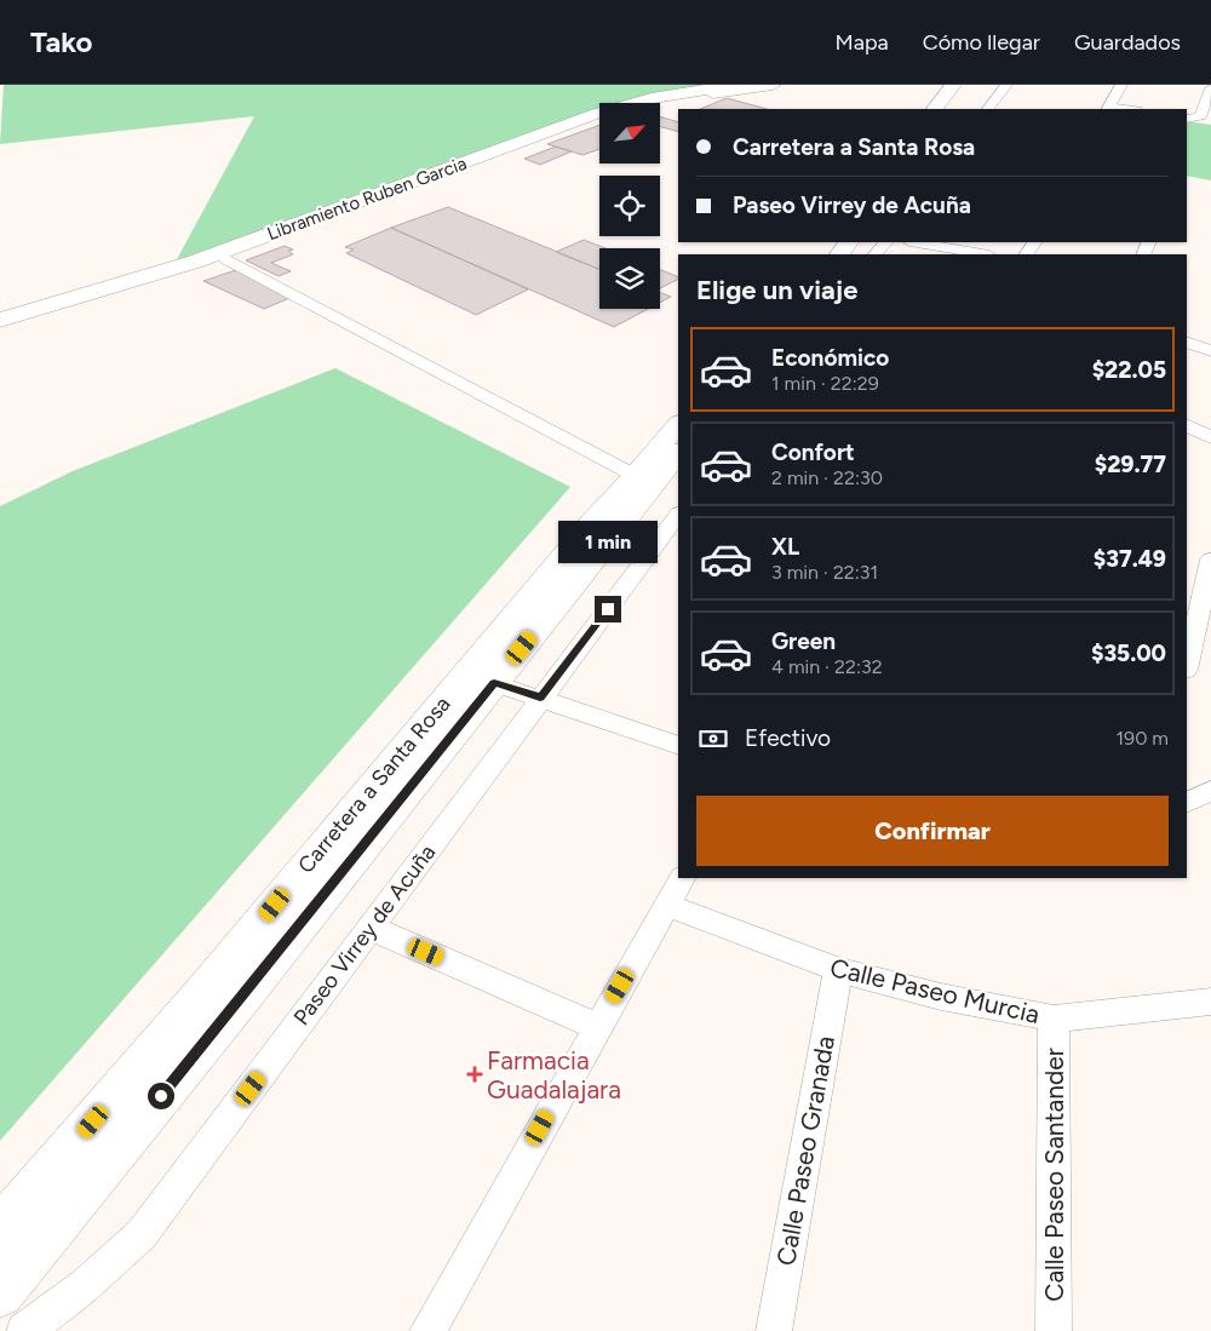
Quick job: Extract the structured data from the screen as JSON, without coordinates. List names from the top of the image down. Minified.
{"streets":{"street":["Libramiento Ruben Garcia","Carretera a Santa Rosa","Paseo Virrey de Acuña","Calle Paseo Murcia","Calle Paseo Granada","Calle Paseo Santander"]},"crossings":[["Calle Paseo Murcia","Calle Paseo Granada"],["Calle Paseo Murcia","Calle Paseo Santander"]],"places":{"health":["Farmacia Guadalajara"]},"north":"top right","page":{"header":"Tako","nav":["Mapa","Cómo llegar","Guardados"],"banner":["Carretera a Santa Rosa","Paseo Virrey de Acuña"],"heading":"Elige un viaje","list":[{"name":"Económico","note":"1 min · 22:29","value":"$22.05"},{"name":"Confort","note":"2 min · 22:30","value":"$29.77"},{"name":"XL","note":"3 min · 22:31","value":"$37.49"},{"name":"Green","note":"4 min · 22:32","value":"$35.00"}],"bubble":"1 min","pay":["Efectivo","190 m"],"buttons":"Confirmar"}}
